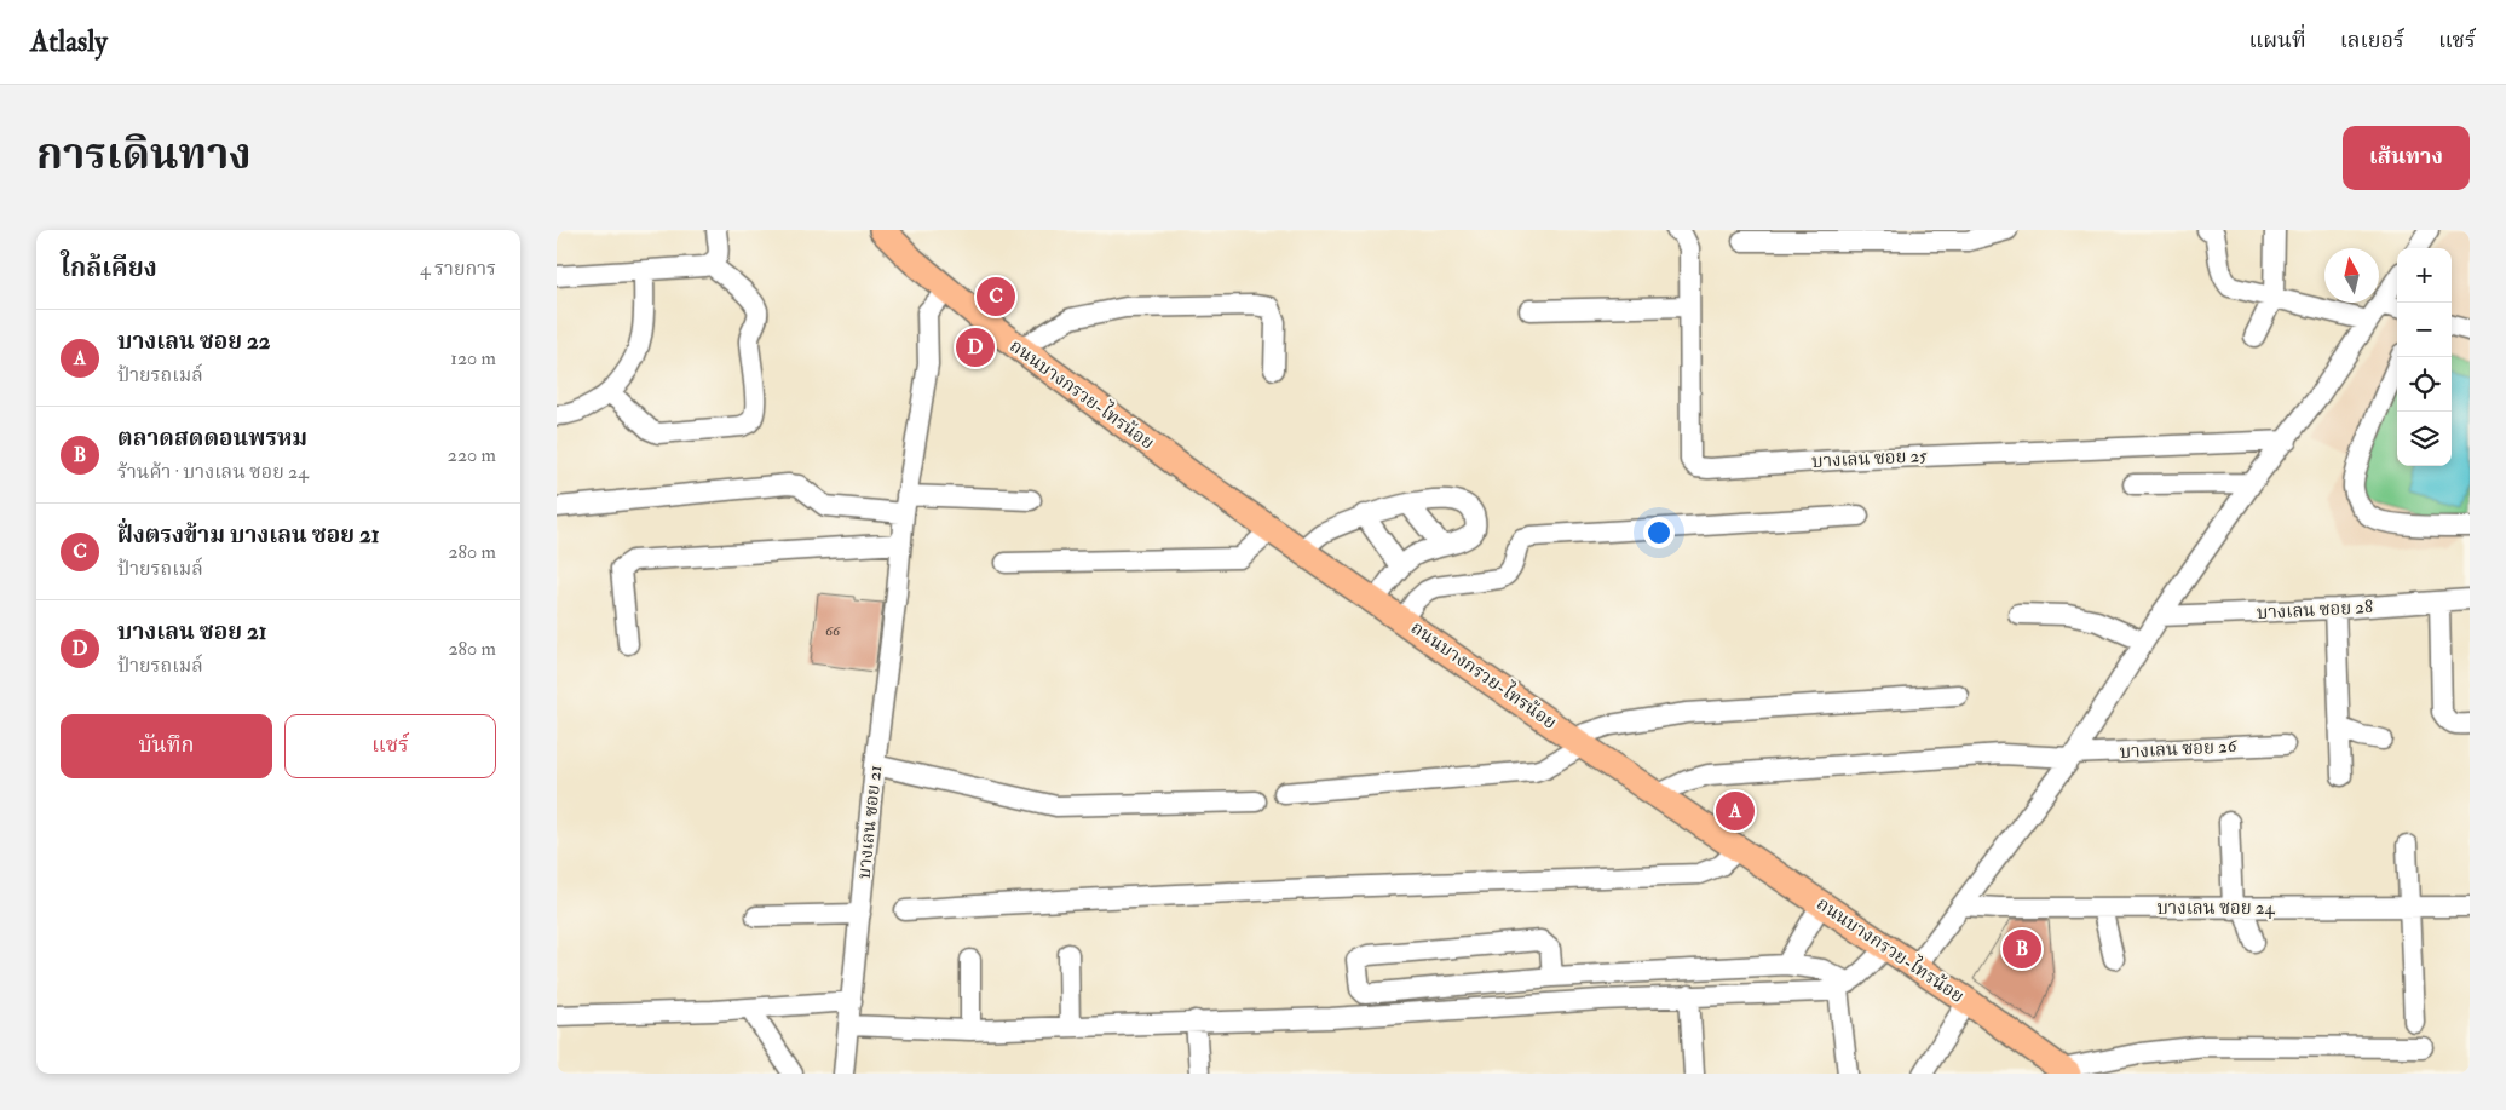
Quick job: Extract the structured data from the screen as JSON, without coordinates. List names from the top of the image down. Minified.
{"streets":{"main road":["ถนนบางกรวย-ไทรน้อย"],"street":["บางเลน ซอย 25","บางเลน ซอย 28","บางเลน ซอย 26","บางเลน ซอย 21","บางเลน ซอย 24"]},"crossings":[["ถนนบางกรวย-ไทรน้อย","บางเลน ซอย 26"],["ถนนบางกรวย-ไทรน้อย","บางเลน ซอย 21"]],"house_numbers":["66"],"north":"top","page":{"header":"Atlasly","nav":["แผนที่","เลเยอร์","แชร์"],"title":"การเดินทาง","buttons":["เส้นทาง",["บันทึก","แชร์"]],"heading":["ใกล้เคียง","4 รายการ"],"map_buttons":["+","−"],"pins":["C","D","A","B"],"list":[{"mark":"A","name":"บางเลน ซอย 22","note":"ป้ายรถเมล์","value":"120 m"},{"mark":"B","name":"ตลาดสดดอนพรหม","note":"ร้านค้า · บางเลน ซอย 24","value":"220 m"},{"mark":"C","name":"ฝั่งตรงข้าม บางเลน ซอย 21","note":"ป้ายรถเมล์","value":"280 m"},{"mark":"D","name":"บางเลน ซอย 21","note":"ป้ายรถเมล์","value":"280 m"}]}}
